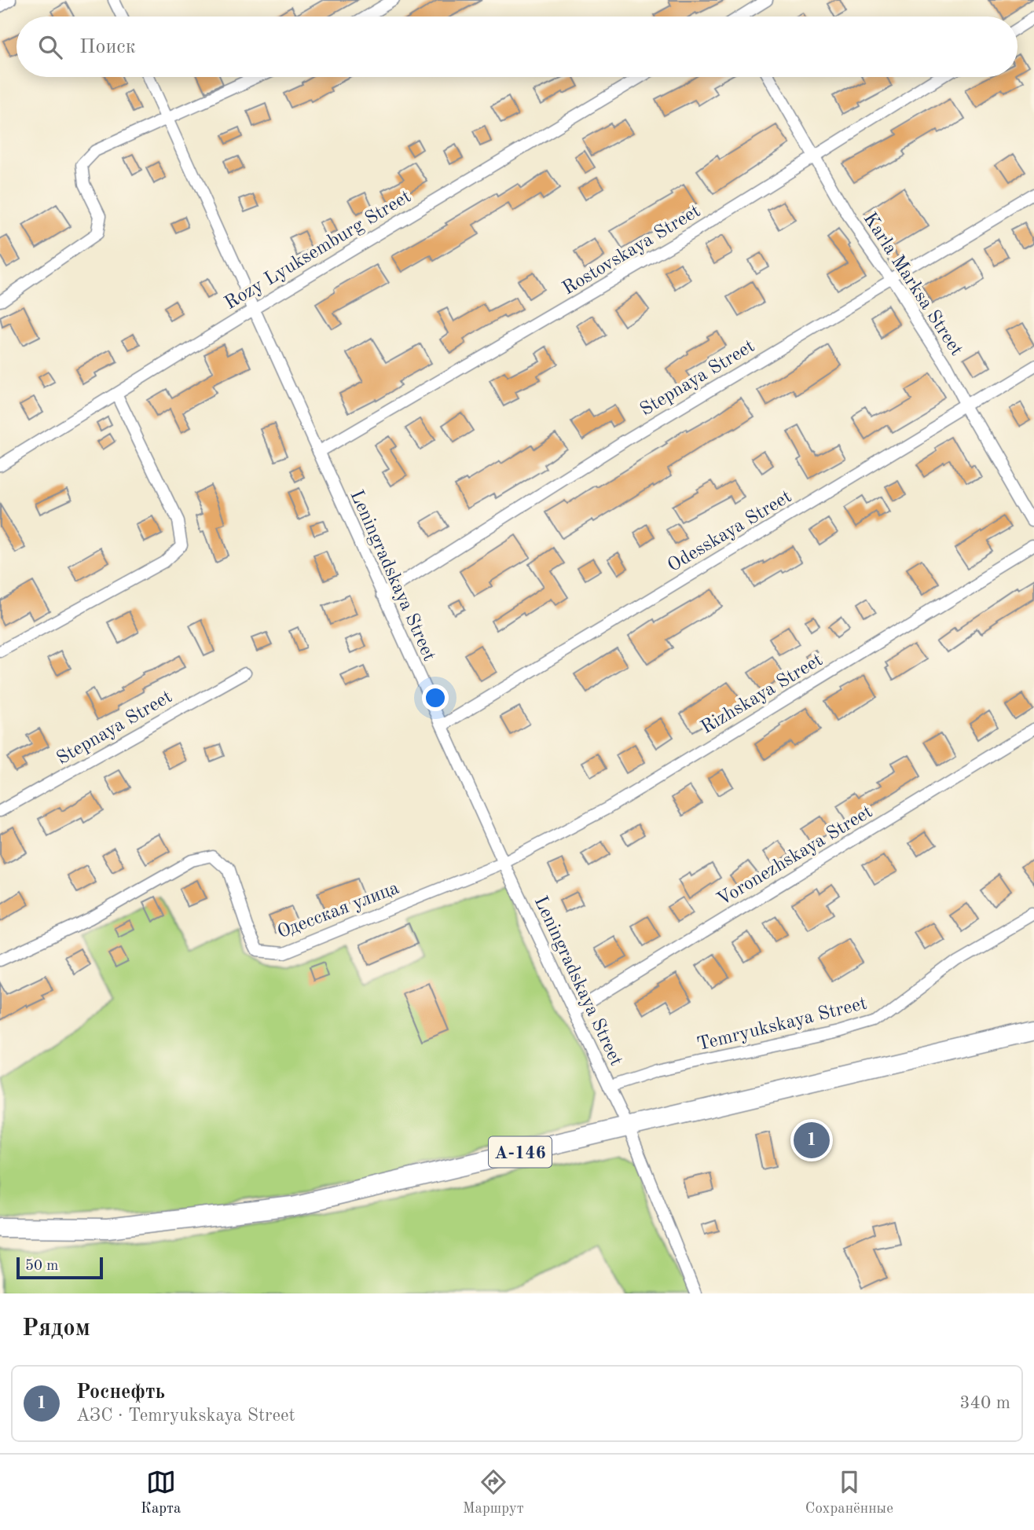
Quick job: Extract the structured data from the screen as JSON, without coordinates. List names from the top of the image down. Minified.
{"streets":{"highway":["А-146"],"street":["Rozy Lyuksemburg Street","Rostovskaya Street","Karla Marksa Street","Stepnaya Street","Odesskaya Street","Leningradskaya Street","Rizhskaya Street","Voronezhskaya Street","Одесская улица","Temryukskaya Street"]},"crossings":[["Rozy Lyuksemburg Street","Leningradskaya Street"],["Rostovskaya Street","Karla Marksa Street"],["Rostovskaya Street","Leningradskaya Street"],["Karla Marksa Street","Stepnaya Street"],["Karla Marksa Street","Odesskaya Street"],["Stepnaya Street","Leningradskaya Street"],["Odesskaya Street","Leningradskaya Street"],["Leningradskaya Street","Rizhskaya Street"],["Leningradskaya Street","Voronezhskaya Street"],["Leningradskaya Street","Одесская улица"],["Leningradskaya Street","Temryukskaya Street"],["Leningradskaya Street","А-146"],["Rizhskaya Street","Одесская улица"]],"scale_bar":"50 m","page":{"search":"Поиск","pins":"1","scale":"50 m","heading":"Рядом","list":[{"mark":"1","name":"Роснефть","note":"АЗС · Temryukskaya Street","value":"340 m"}],"nav":["Карта","Маршрут","Сохранённые"]}}
